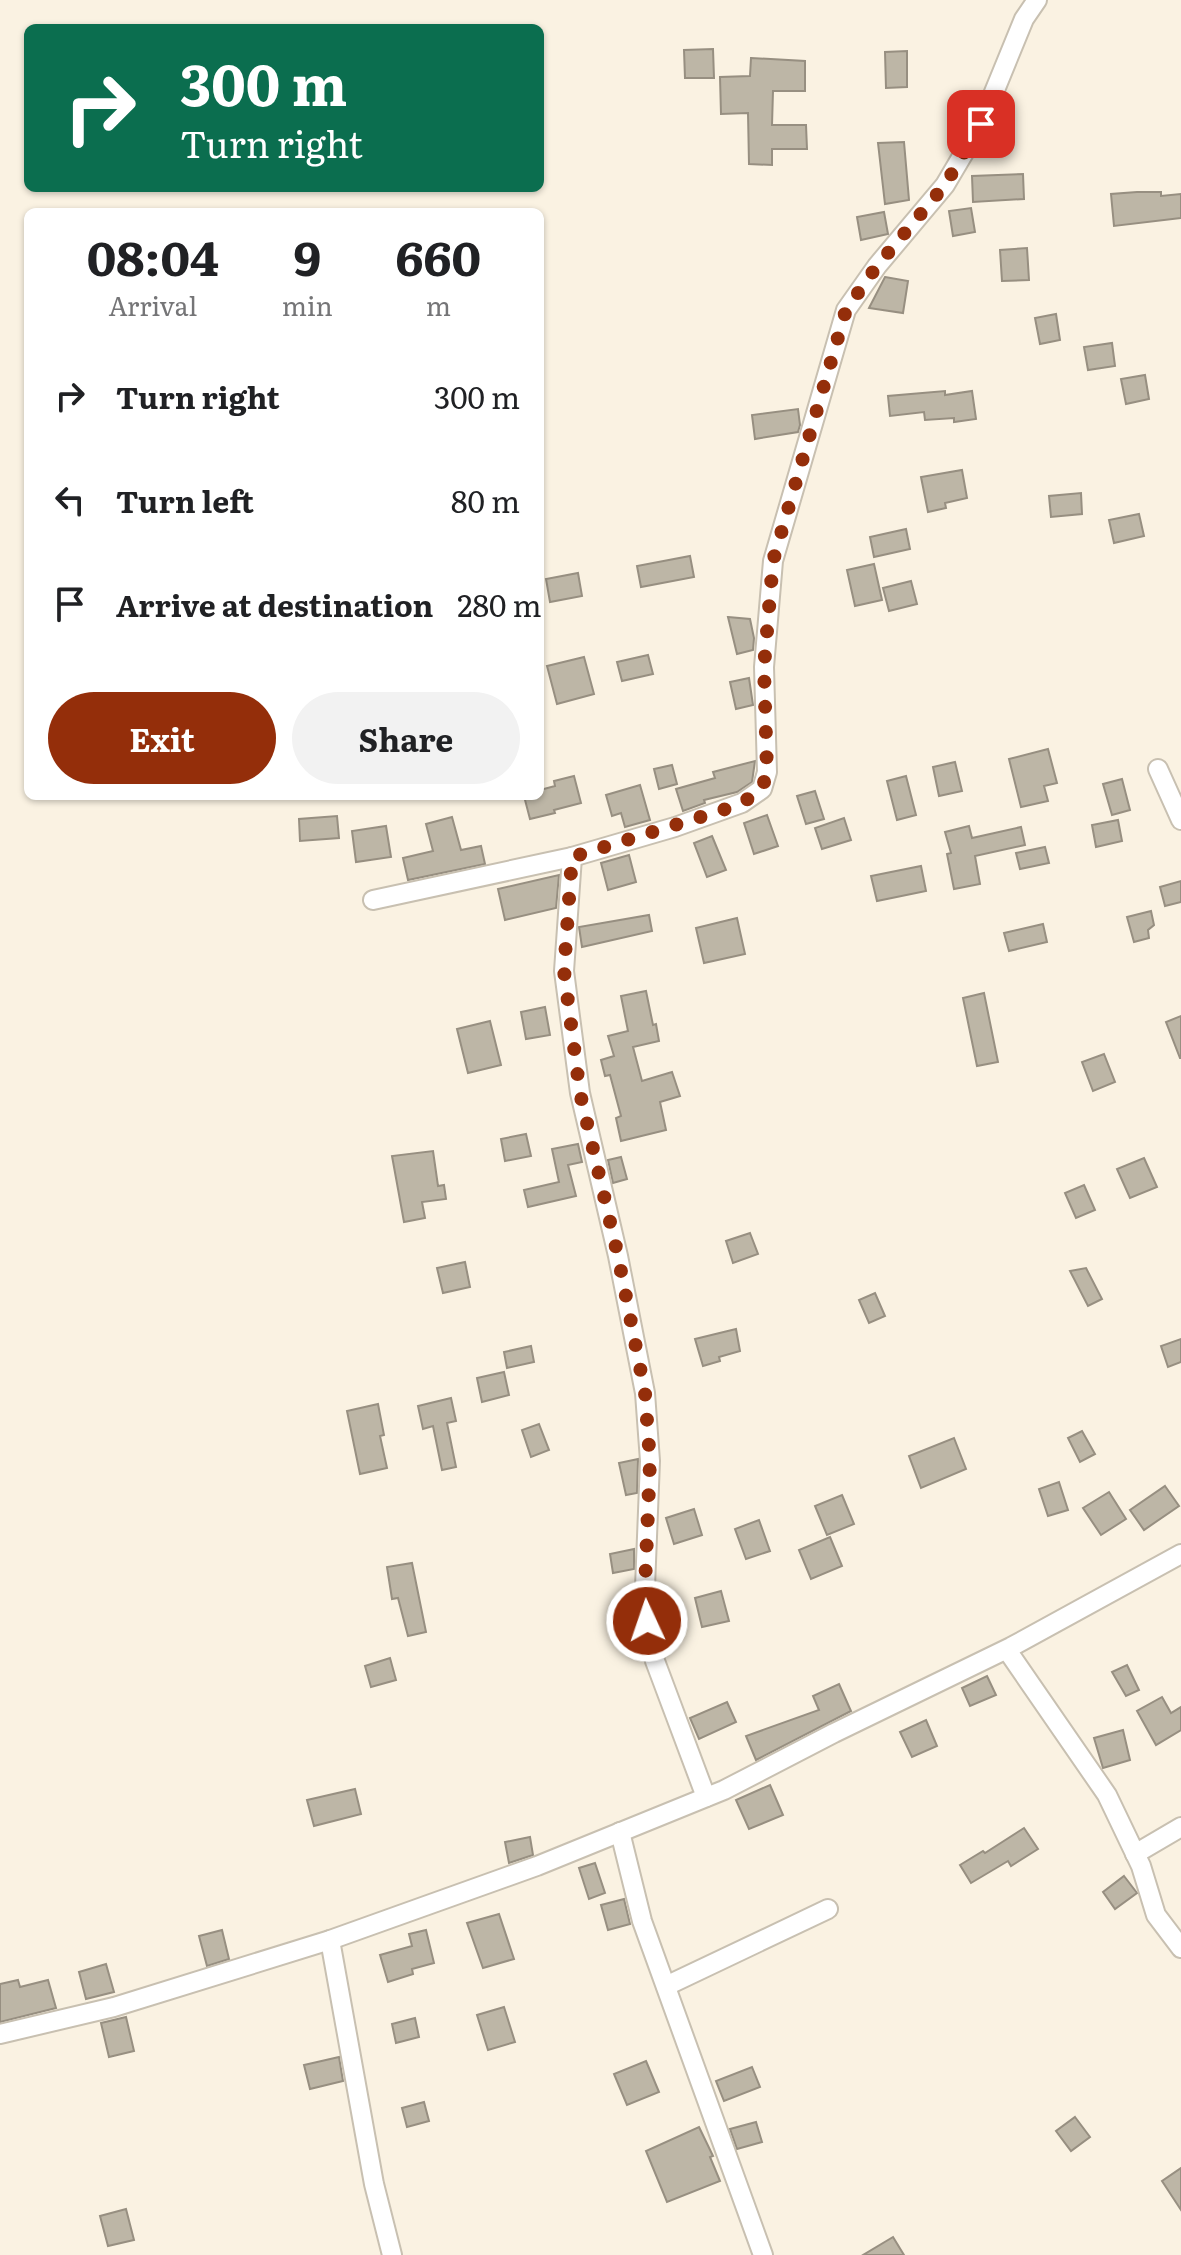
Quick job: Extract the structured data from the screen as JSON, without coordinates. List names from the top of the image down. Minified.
{"page":{"turn":["300 m","Turn right"],"eta":["08:04","Arrival","9","min","660","m"],"list":[{"name":"Turn right","value":"300 m"},{"name":"Turn left","value":"80 m"},{"name":"Arrive at destination","value":"280 m"}],"buttons":["Exit","Share"]}}
